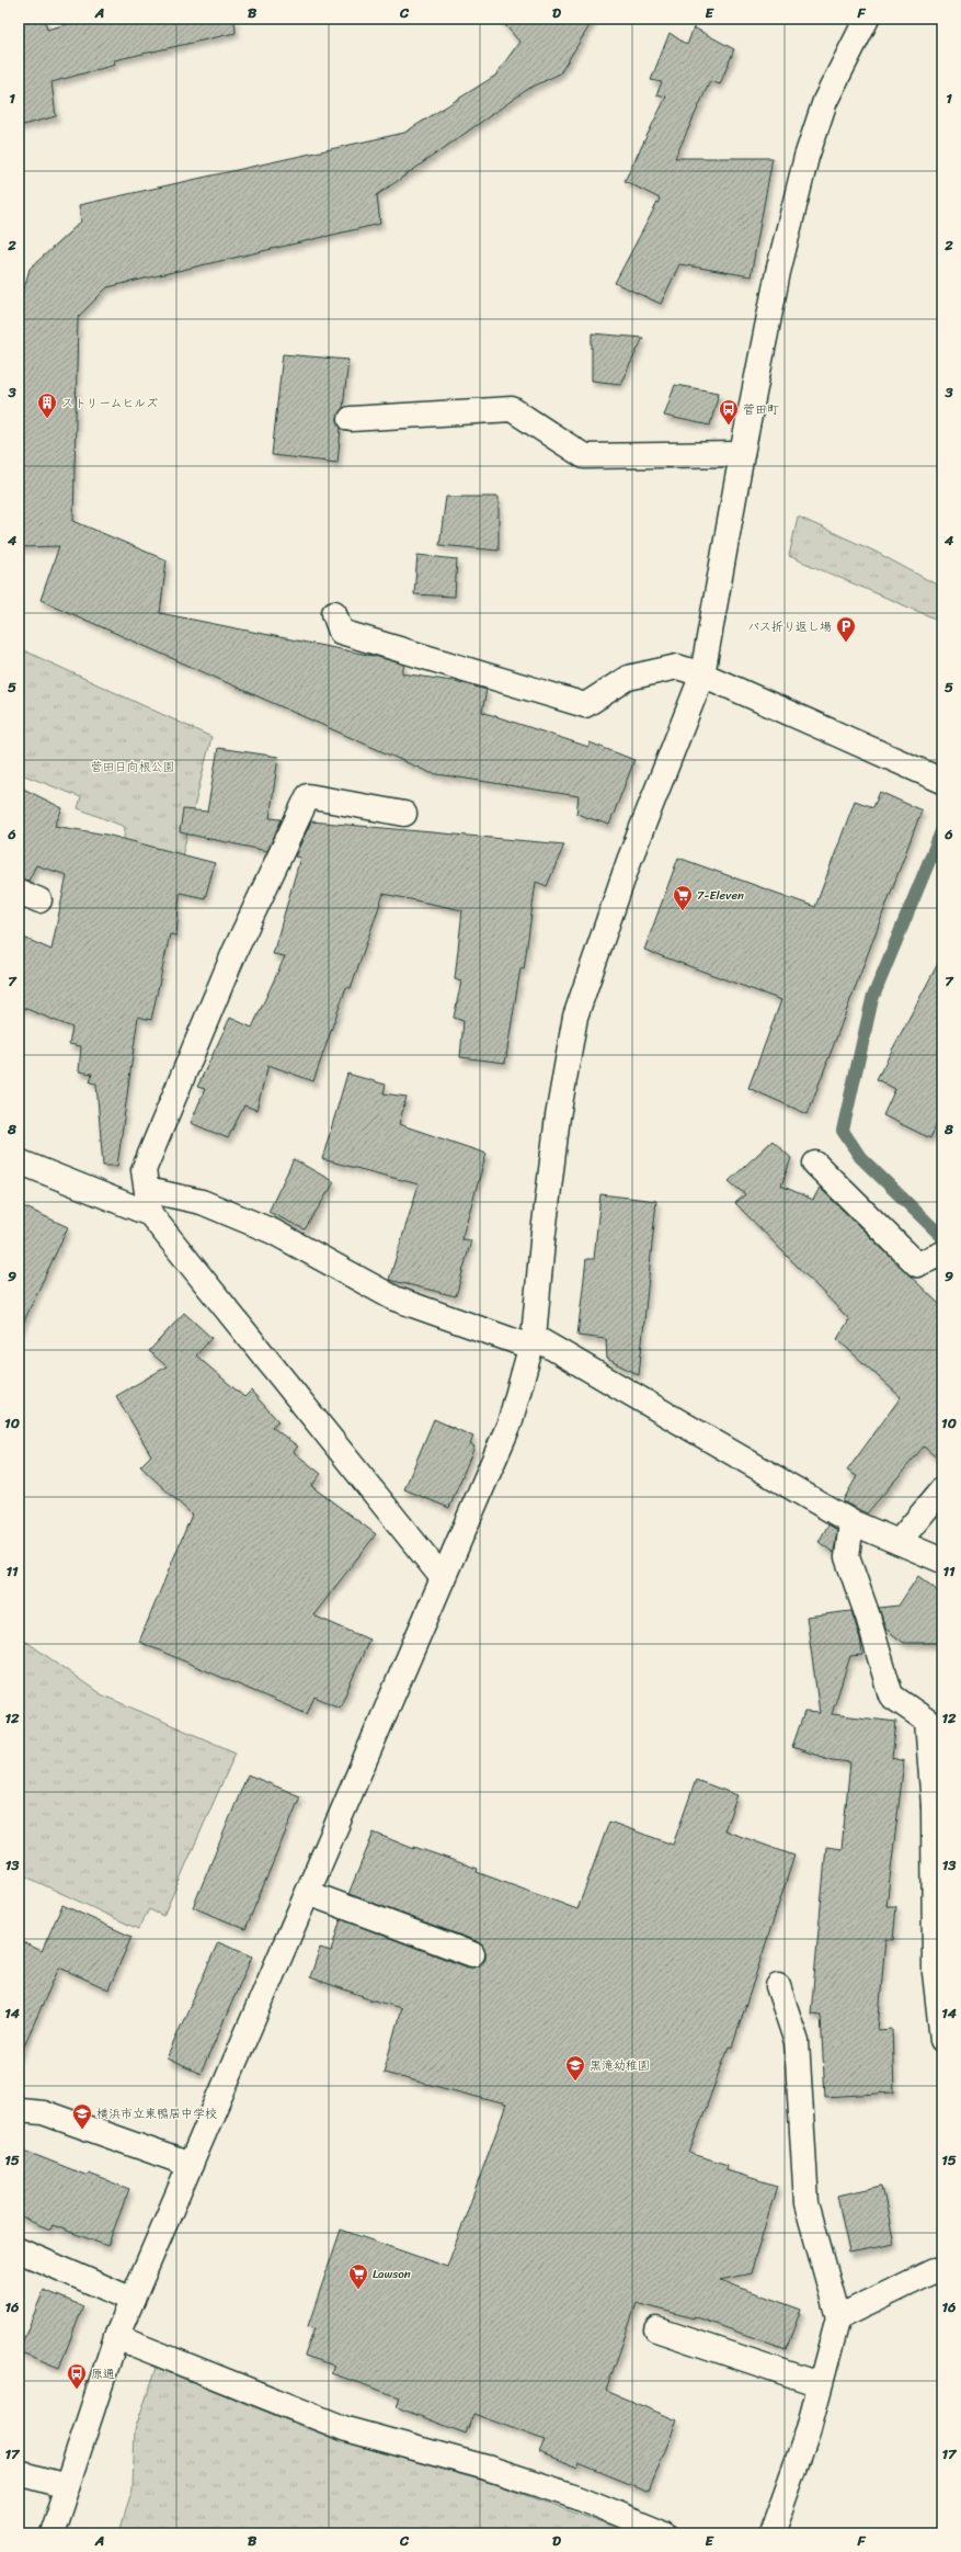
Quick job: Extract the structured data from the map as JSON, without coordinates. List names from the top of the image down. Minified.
{"parks":["菅田日向根公園"],"places":{"building":["ストリームヒルズ"],"bus stop":["菅田町","原通"],"parking":["バス折り返し場"],"supermarket":["7-Eleven","Lawson"],"school or university":["黒滝幼稚園","横浜市立東鴨居中学校"]},"grid":{"columns":["A","B","C","D","E","F"],"rows":["1","2","3","4","5","6","7","8","9","10","11","12","13","14","15","16","17"]}}
